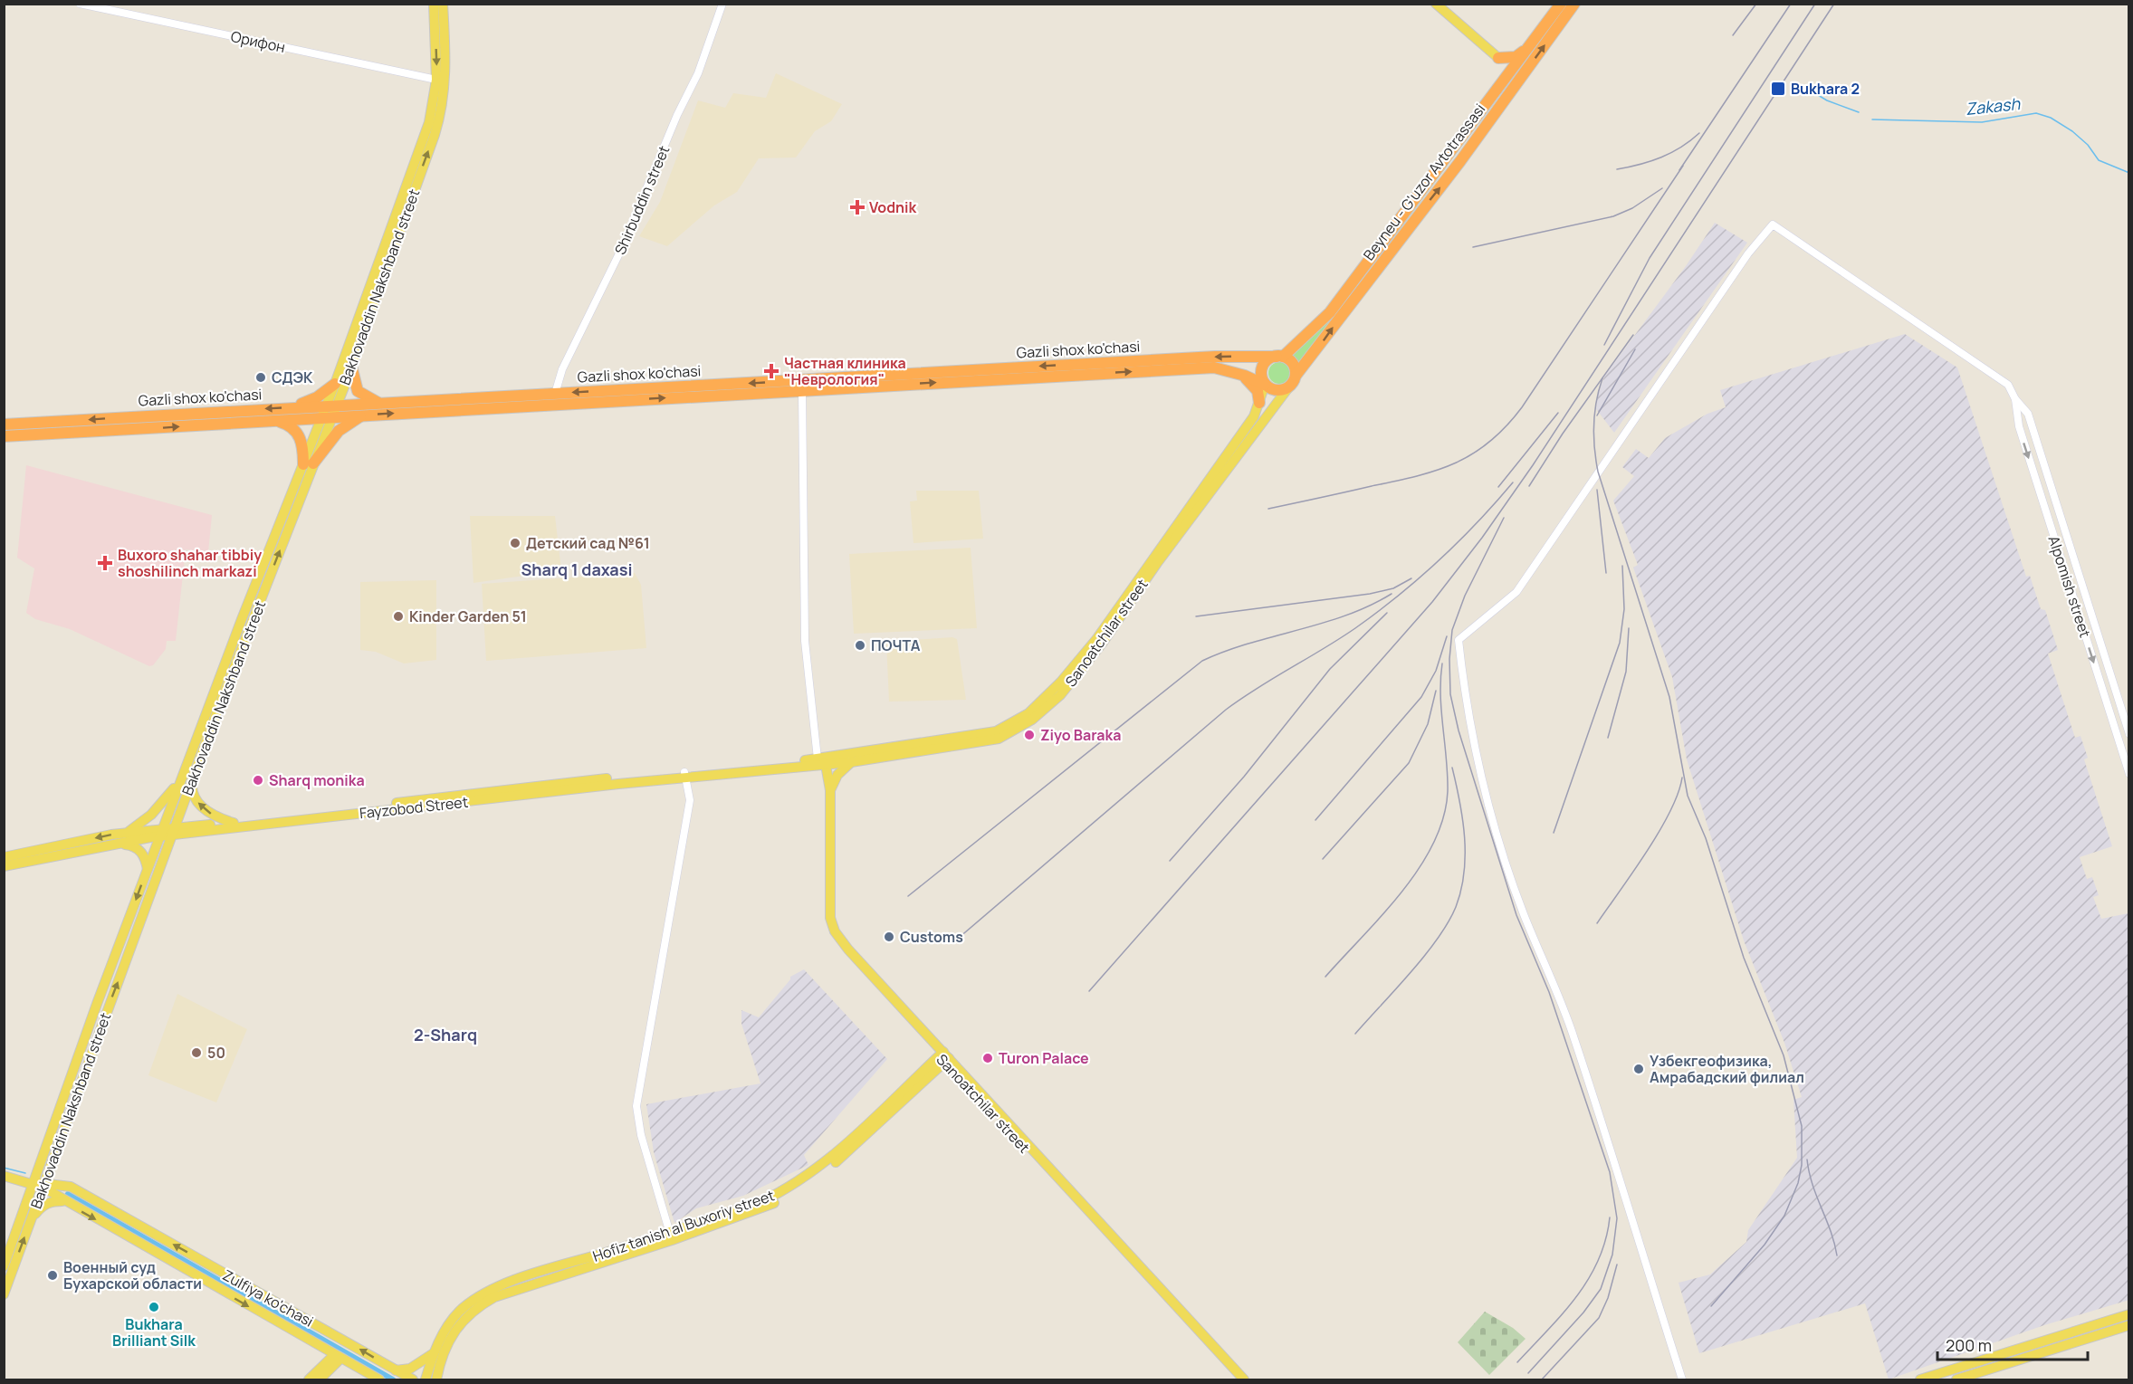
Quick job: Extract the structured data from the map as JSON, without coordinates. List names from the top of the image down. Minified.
{"streets":{"highway":["Beyneu - G'uzor Avtotrassasi","Gazli shox ko'chasi"],"main road":["Bakhovaddin Nakshband street","Sanoatchilar street","Fayzobod Street","Hofiz tanish al Buxoriy street","Zulfiya ko'chasi"],"street":["Орифон","Shirbuddin street","Alpomish street"]},"crossings":[["Орифон","Bakhovaddin Nakshband street"],["Beyneu - G'uzor Avtotrassasi","Gazli shox ko'chasi"],["Beyneu - G'uzor Avtotrassasi","Sanoatchilar street"],["Shirbuddin street","Gazli shox ko'chasi"],["Bakhovaddin Nakshband street","Gazli shox ko'chasi"],["Bakhovaddin Nakshband street","Fayzobod Street"],["Bakhovaddin Nakshband street","Zulfiya ko'chasi"],["Gazli shox ko'chasi","Sanoatchilar street"],["Sanoatchilar street","Fayzobod Street"],["Sanoatchilar street","Hofiz tanish al Buxoriy street"]],"districts":["Sharq 1 daxasi","2-Sharq"],"water":["Zakash"],"places":{"transit":["Bukhara 2"],"health":["Vodnik","Частная клиника \"Неврология\"","Buxoro shahar tibbiy shoshilinch markazi"],"other":["СДЭК","Детский сад №61","Kinder Garden 51","ПОЧТА","Ziyo Baraka","Sharq monika","Customs","50","Turon Palace","Узбекгеофизика, Амрабадский филиал","Военный суд Бухарской области","Bukhara Brilliant Silk"]},"scale_bar":"200 m"}
